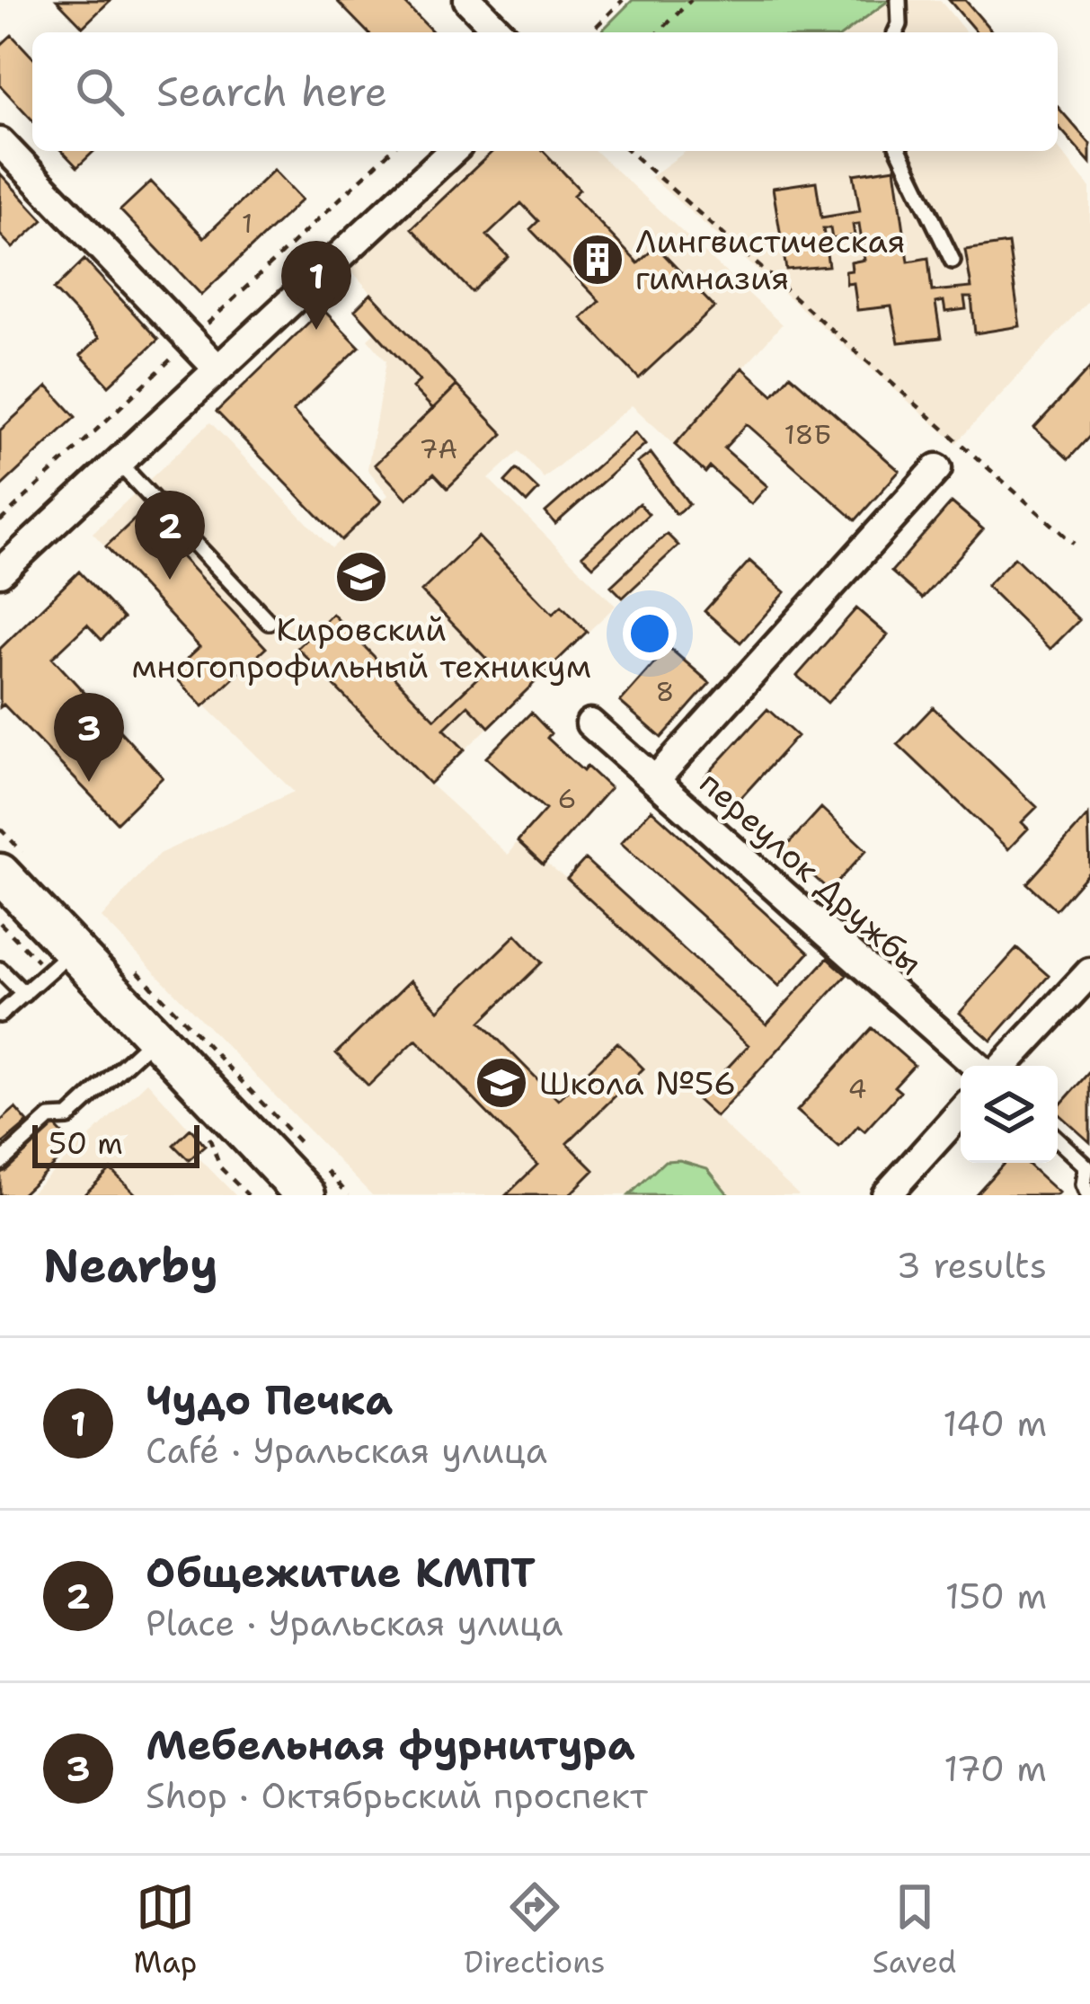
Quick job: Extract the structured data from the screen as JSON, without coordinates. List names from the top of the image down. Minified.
{"streets":{"street":["переулок Дружбы"]},"places":{"building":["Лингвистическая гимназия"],"school or university":["Кировский многопрофильный техникум","Школа №56"]},"house_numbers":["1","18Б","7А","8","6","4"],"scale_bar":"50 m","page":{"search":"Search here","pins":["1","2","3"],"scale":"50 m","heading":["Nearby","3 results"],"list":[{"mark":"1","name":"Чудо Печка","note":"Café · Уральская улица","value":"140 m"},{"mark":"2","name":"Общежитие КМПТ","note":"Place · Уральская улица","value":"150 m"},{"mark":"3","name":"Мебельная фурнитура","note":"Shop · Октябрьский проспект","value":"170 m"}],"nav":["Map","Directions","Saved"]}}
